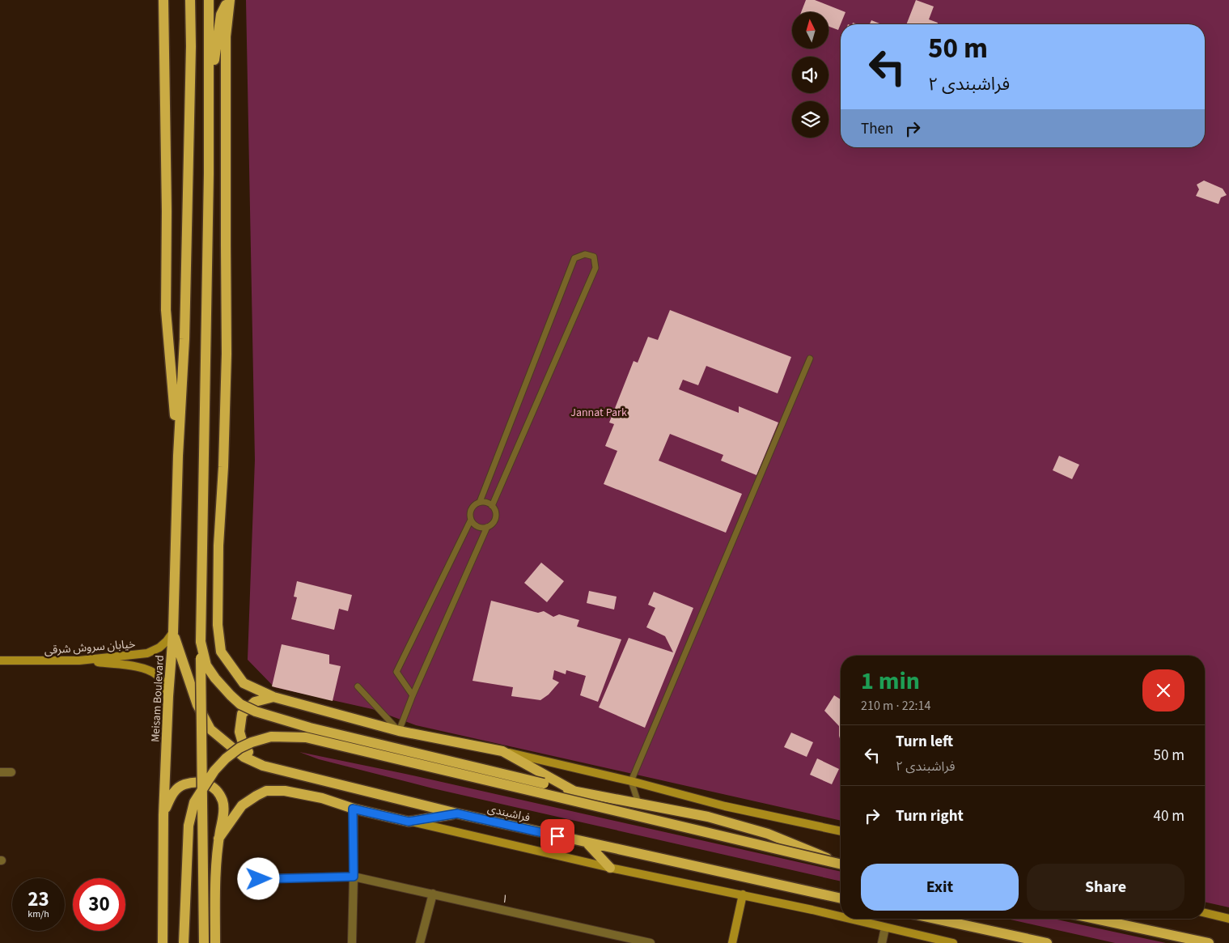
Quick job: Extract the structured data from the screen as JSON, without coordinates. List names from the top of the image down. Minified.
{"streets":{"main road":["خیابان سروش شرقی","Meisam Boulevard","فراشبندی"],"street":["۱"]},"crossings":[["خیابان سروش شرقی","Meisam Boulevard"],["خیابان سروش شرقی","فراشبندی"],["Meisam Boulevard","فراشبندی"]],"parks":["Jannat Park"],"north":"top","page":{"turn":["50 m","۲ فراشبندی"],"then":"Then","heading":["1 min","210 m · 22:14"],"list":[{"name":"Turn left","note":"۲ فراشبندی","value":"50 m"},{"name":"Turn right","value":"40 m"}],"buttons":["Exit","Share"],"speed":"23 km/h","limit":"30"}}
